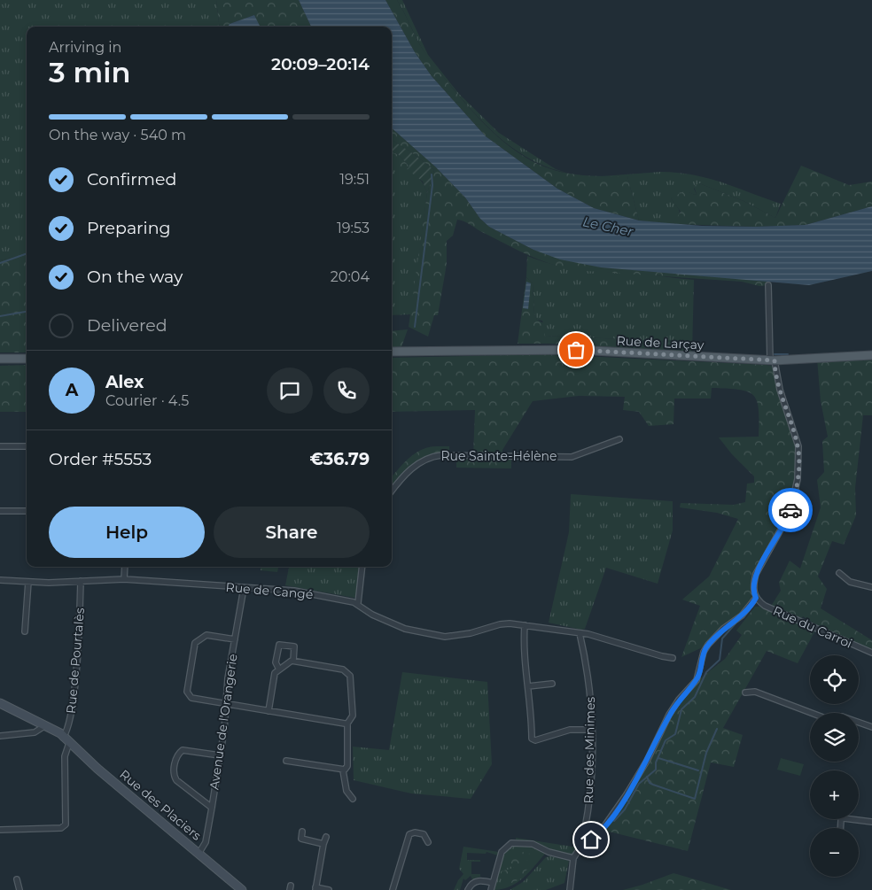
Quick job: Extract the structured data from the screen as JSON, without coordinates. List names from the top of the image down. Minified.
{"streets":{"main road":["Rue de Larçay"],"street":["Rue Sainte-Hélène","Rue de Cangé","Rue du Carroi","Rue de Pourtalès","Avenue de l'Orangerie","Rue des Minimes","Rue des Placiers"]},"crossings":[["Rue de Cangé","Rue de Pourtalès"],["Rue de Cangé","Avenue de l'Orangerie"],["Rue de Cangé","Rue des Minimes"],["Rue de Pourtalès","Rue des Placiers"],["Avenue de l'Orangerie","Rue des Placiers"]],"water":["Le Cher"],"page":{"heading":["3 min","Arriving in","20:09–20:14"],"panel":["Alex","Courier · 4.5","Order #5553","€36.79"],"bar":"On the way · 540 m","list":[["Confirmed","19:51"],["Preparing","19:53"],["On the way","20:04"],"Delivered"],"round":"A","buttons":["Help","Share"],"map_buttons":["+","−"]}}
